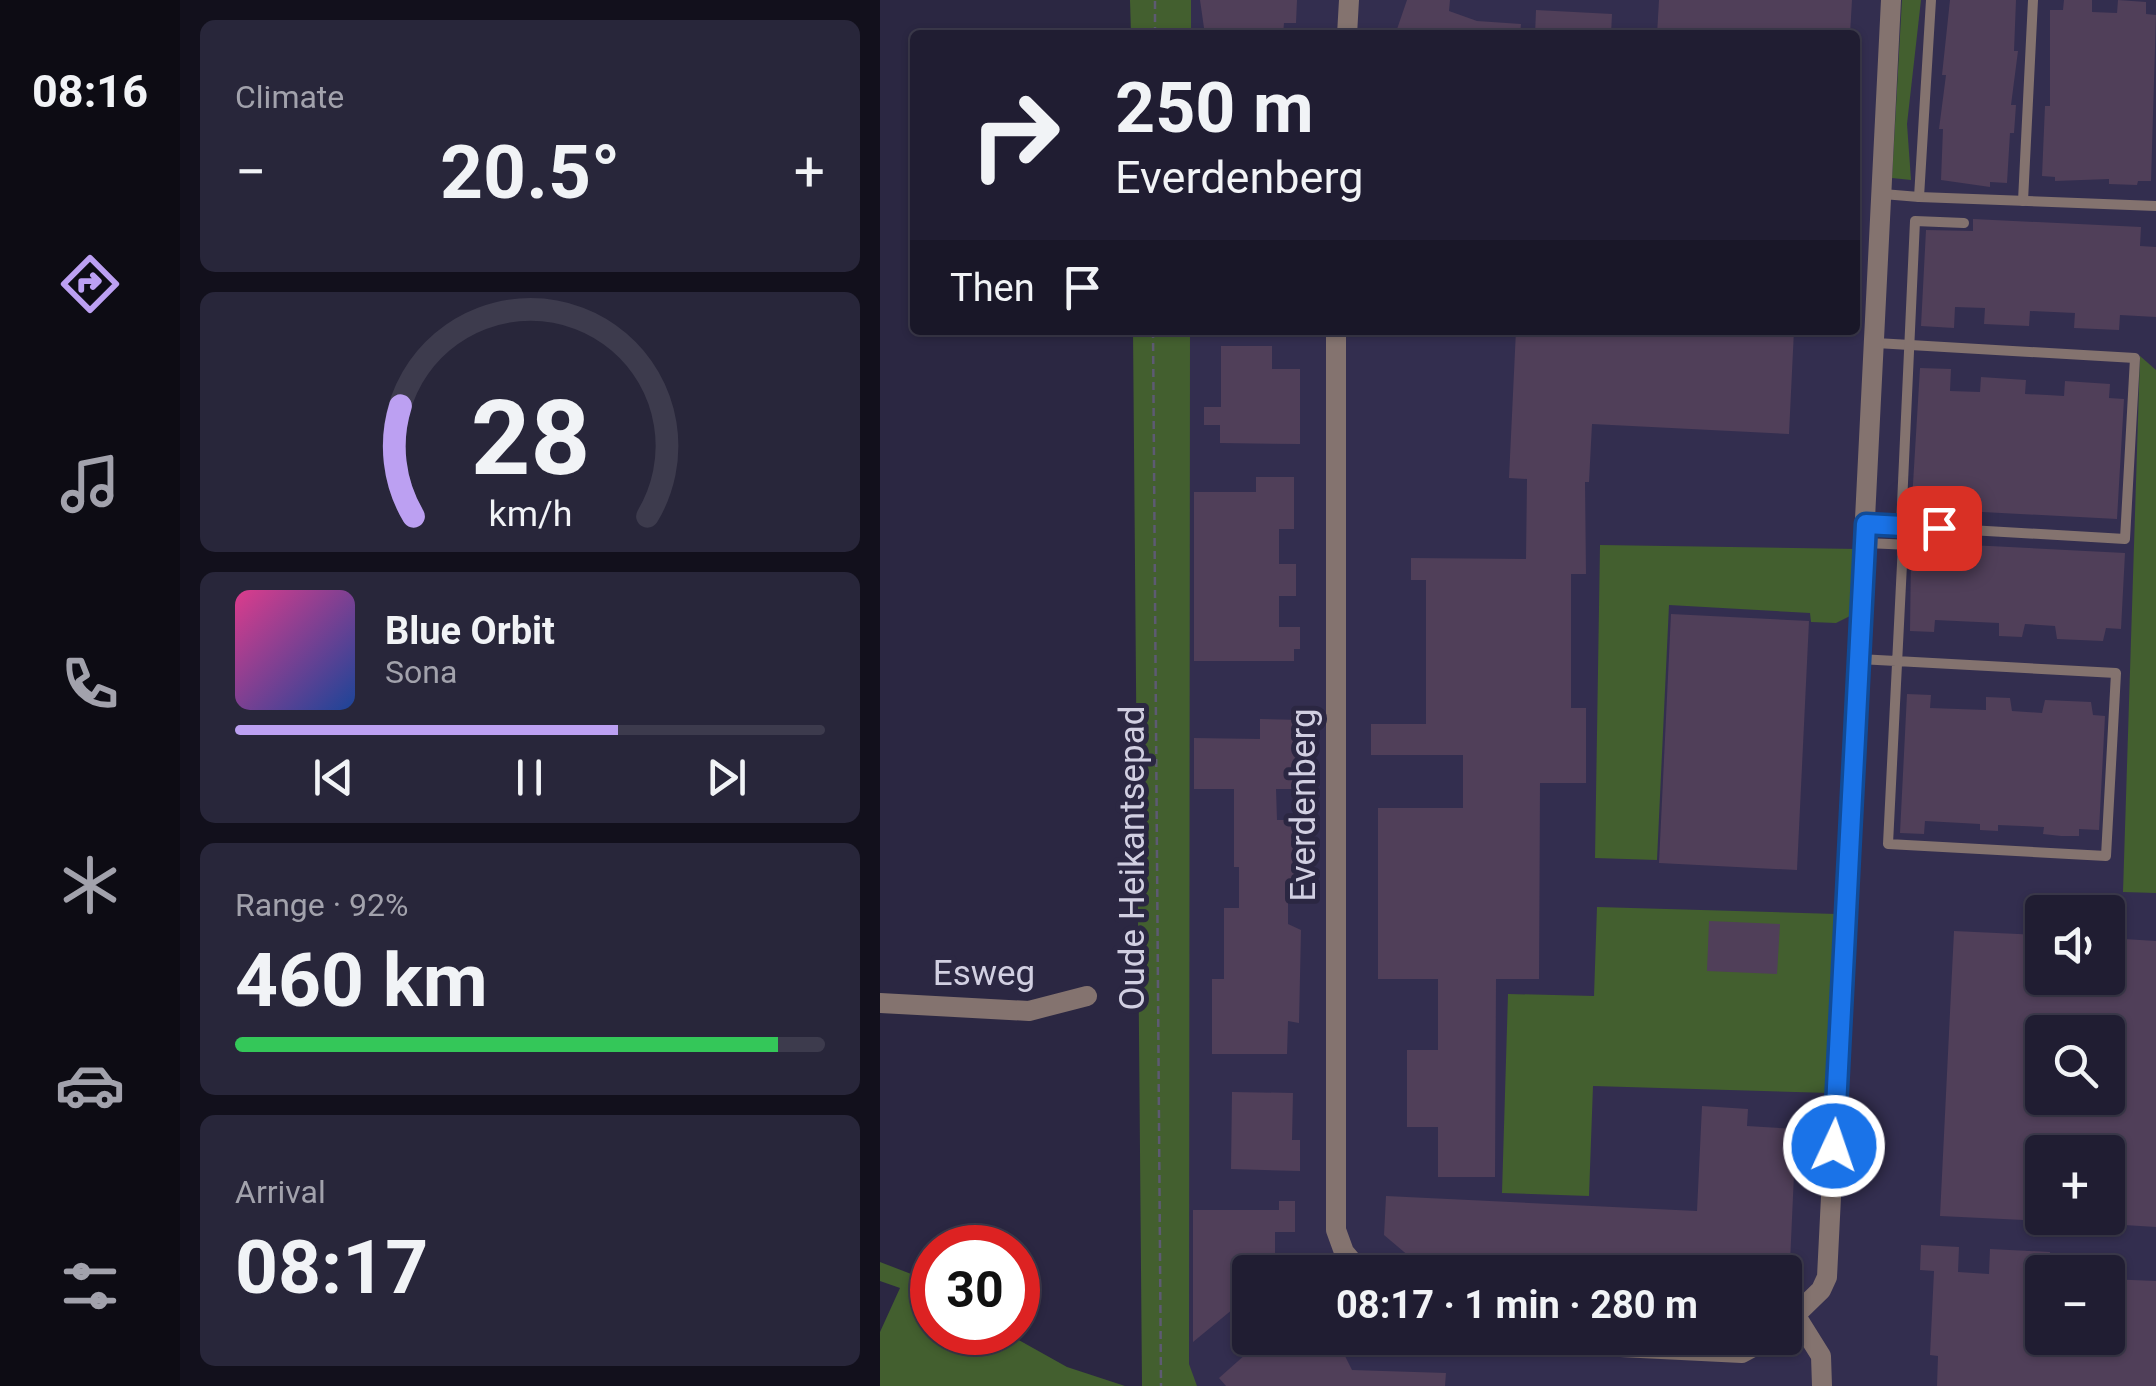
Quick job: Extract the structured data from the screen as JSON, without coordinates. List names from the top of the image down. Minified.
{"streets":{"street":["Everdenberg","Esweg"],"path":["Oude Heikantsepad"]},"page":{"tabs":"08:16","tile":["Climate",["Range · 92%","460 km"],["Arrival","08:17"]],"turn":["250 m","Everdenberg"],"heat":["−","20.5°","+"],"then":"Then","song":["Blue Orbit","Sona"],"map_buttons":["+","−"],"limit":"30","trip":"08:17 · 1 min · 280 m","gauge":["28","km/h"]}}
